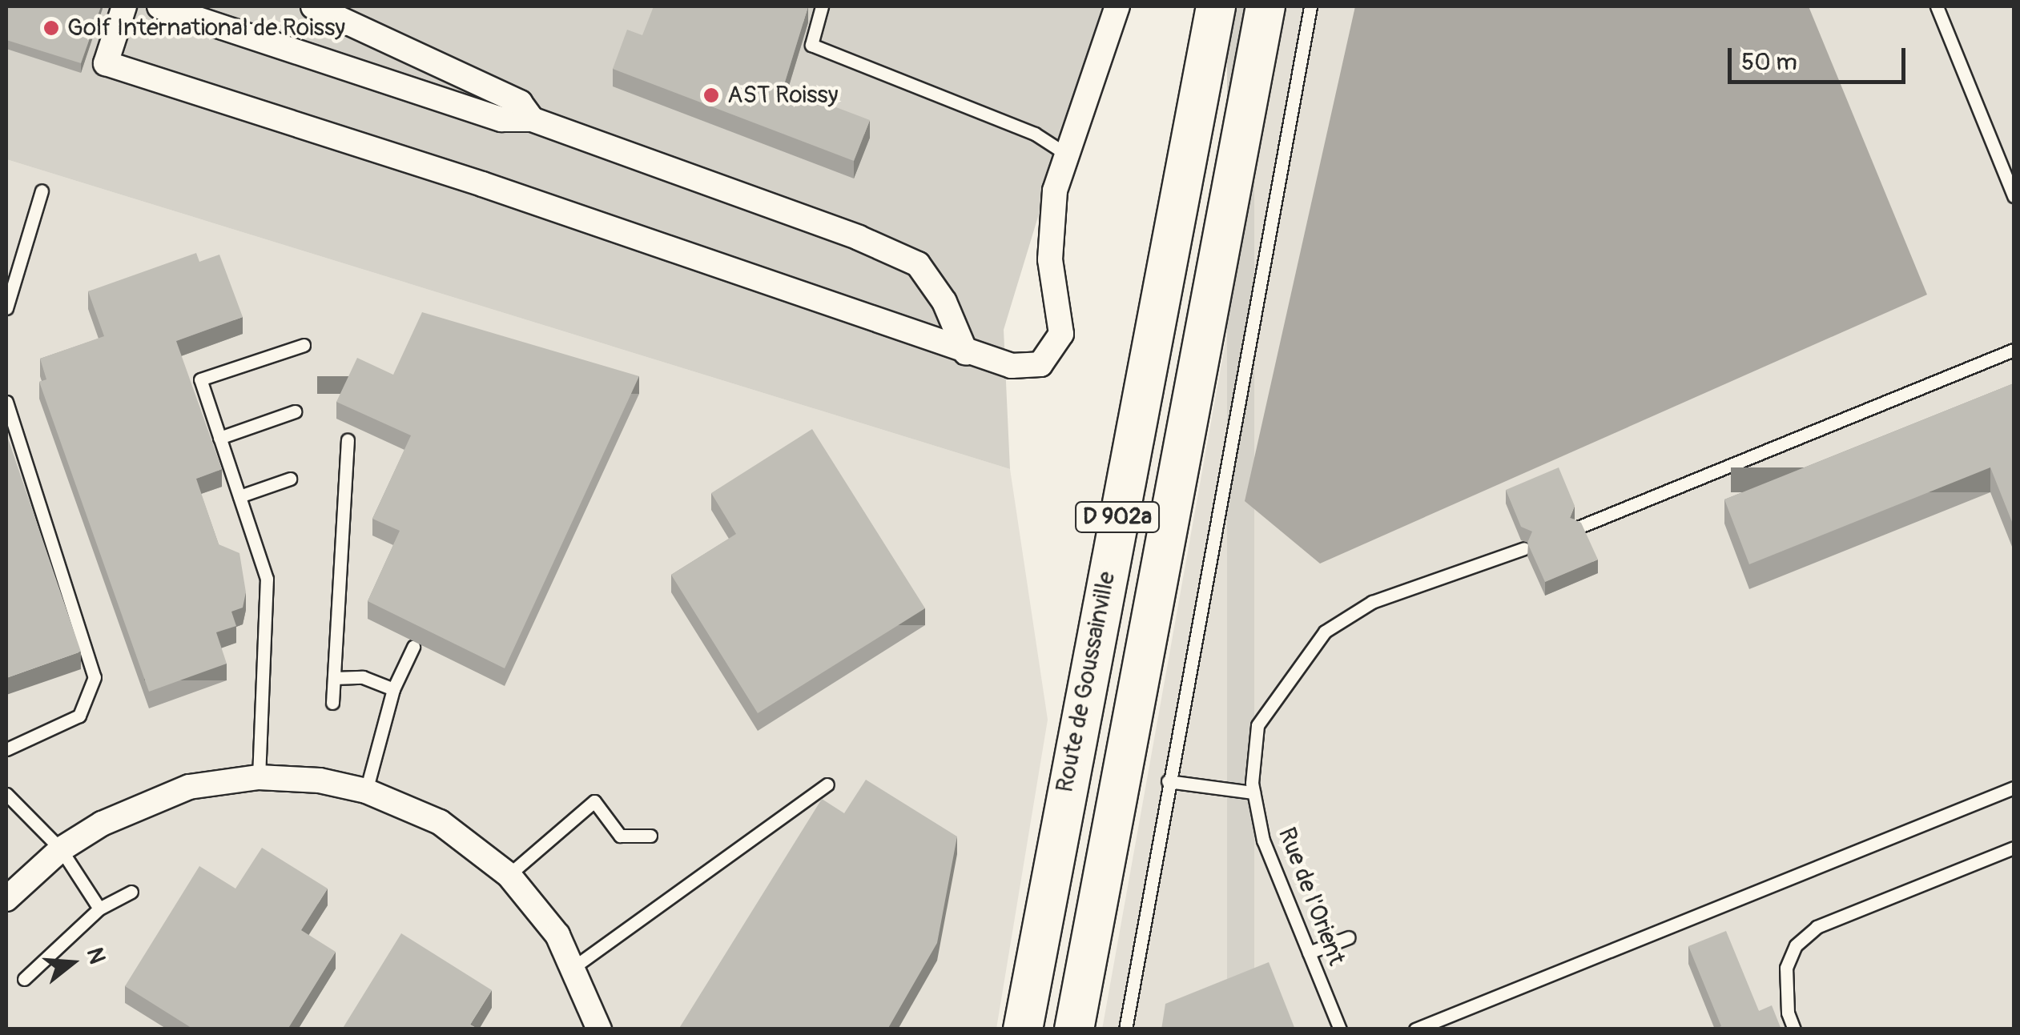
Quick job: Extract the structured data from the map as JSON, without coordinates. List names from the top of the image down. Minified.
{"streets":{"main road":["D 902a","Route de Goussainville"],"lane":["Rue de l'Orient"]},"places":["Golf International de Roissy","AST Roissy"],"scale_bar":"50 m","north":"right"}
